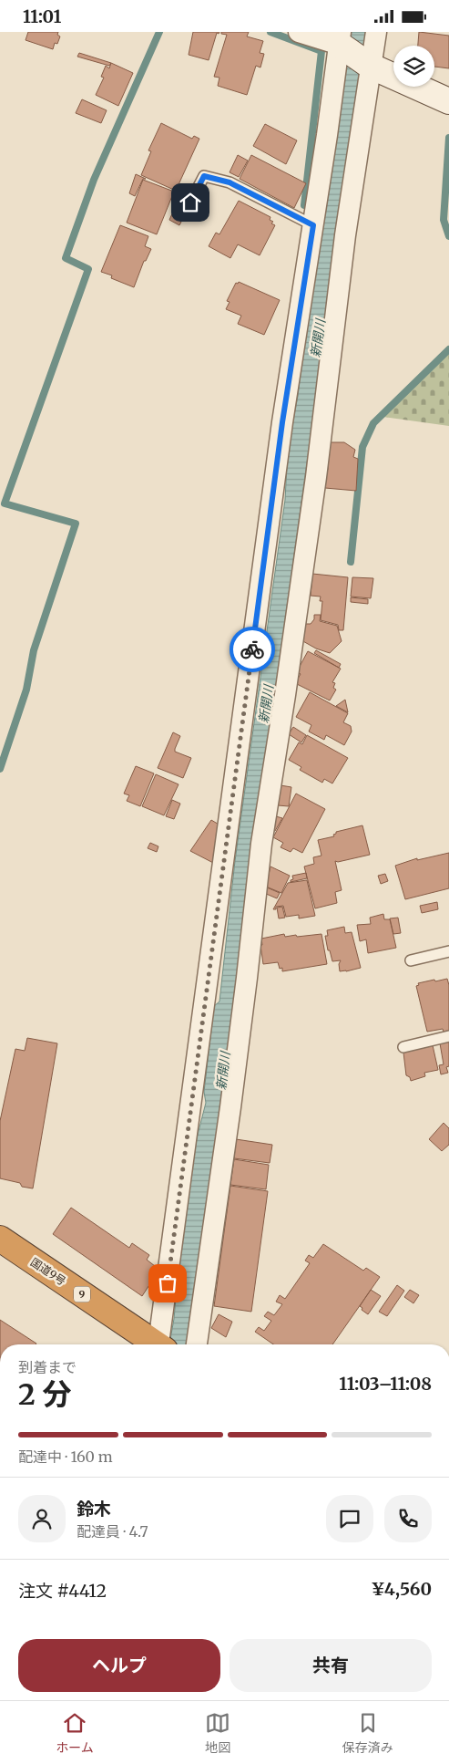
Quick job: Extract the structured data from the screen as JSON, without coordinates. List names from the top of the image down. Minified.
{"streets":{"highway":["国道9号","9"]},"water":["新開川"],"page":{"status":"11:01","heading":["2 分","到着まで","11:03–11:08"],"panel":["鈴木","配達員 · 4.7","注文 #4412","¥4,560"],"bar":"配達中 · 160 m","buttons":["ヘルプ","共有"],"tabs":["ホーム","地図","保存済み"]}}
